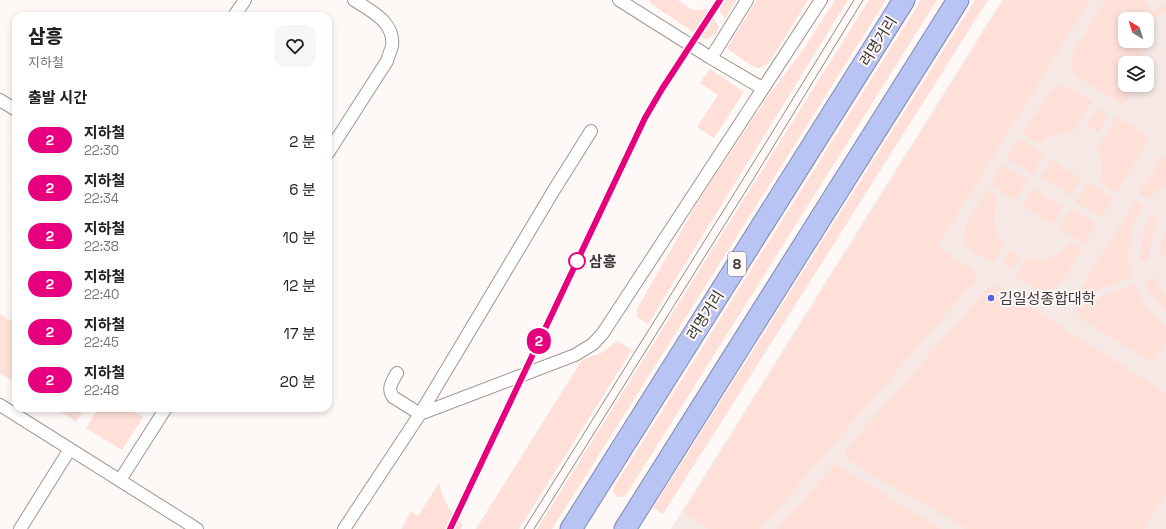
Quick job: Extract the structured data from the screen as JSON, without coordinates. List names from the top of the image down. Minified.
{"streets":{"highway":["려명거리","8"]},"places":["삼흥","김일성종합대학"],"lines":["metro line 2"],"north":"top left","page":{"on_map":"2","heading":[["삼흥","지하철"],"출발 시간"],"list":[{"mark":"2","name":"지하철","note":"22:30","value":"2 분"},{"mark":"2","name":"지하철","note":"22:34","value":"6 분"},{"mark":"2","name":"지하철","note":"22:38","value":"10 분"},{"mark":"2","name":"지하철","note":"22:40","value":"12 분"},{"mark":"2","name":"지하철","note":"22:45","value":"17 분"},{"mark":"2","name":"지하철","note":"22:48","value":"20 분"}]}}
